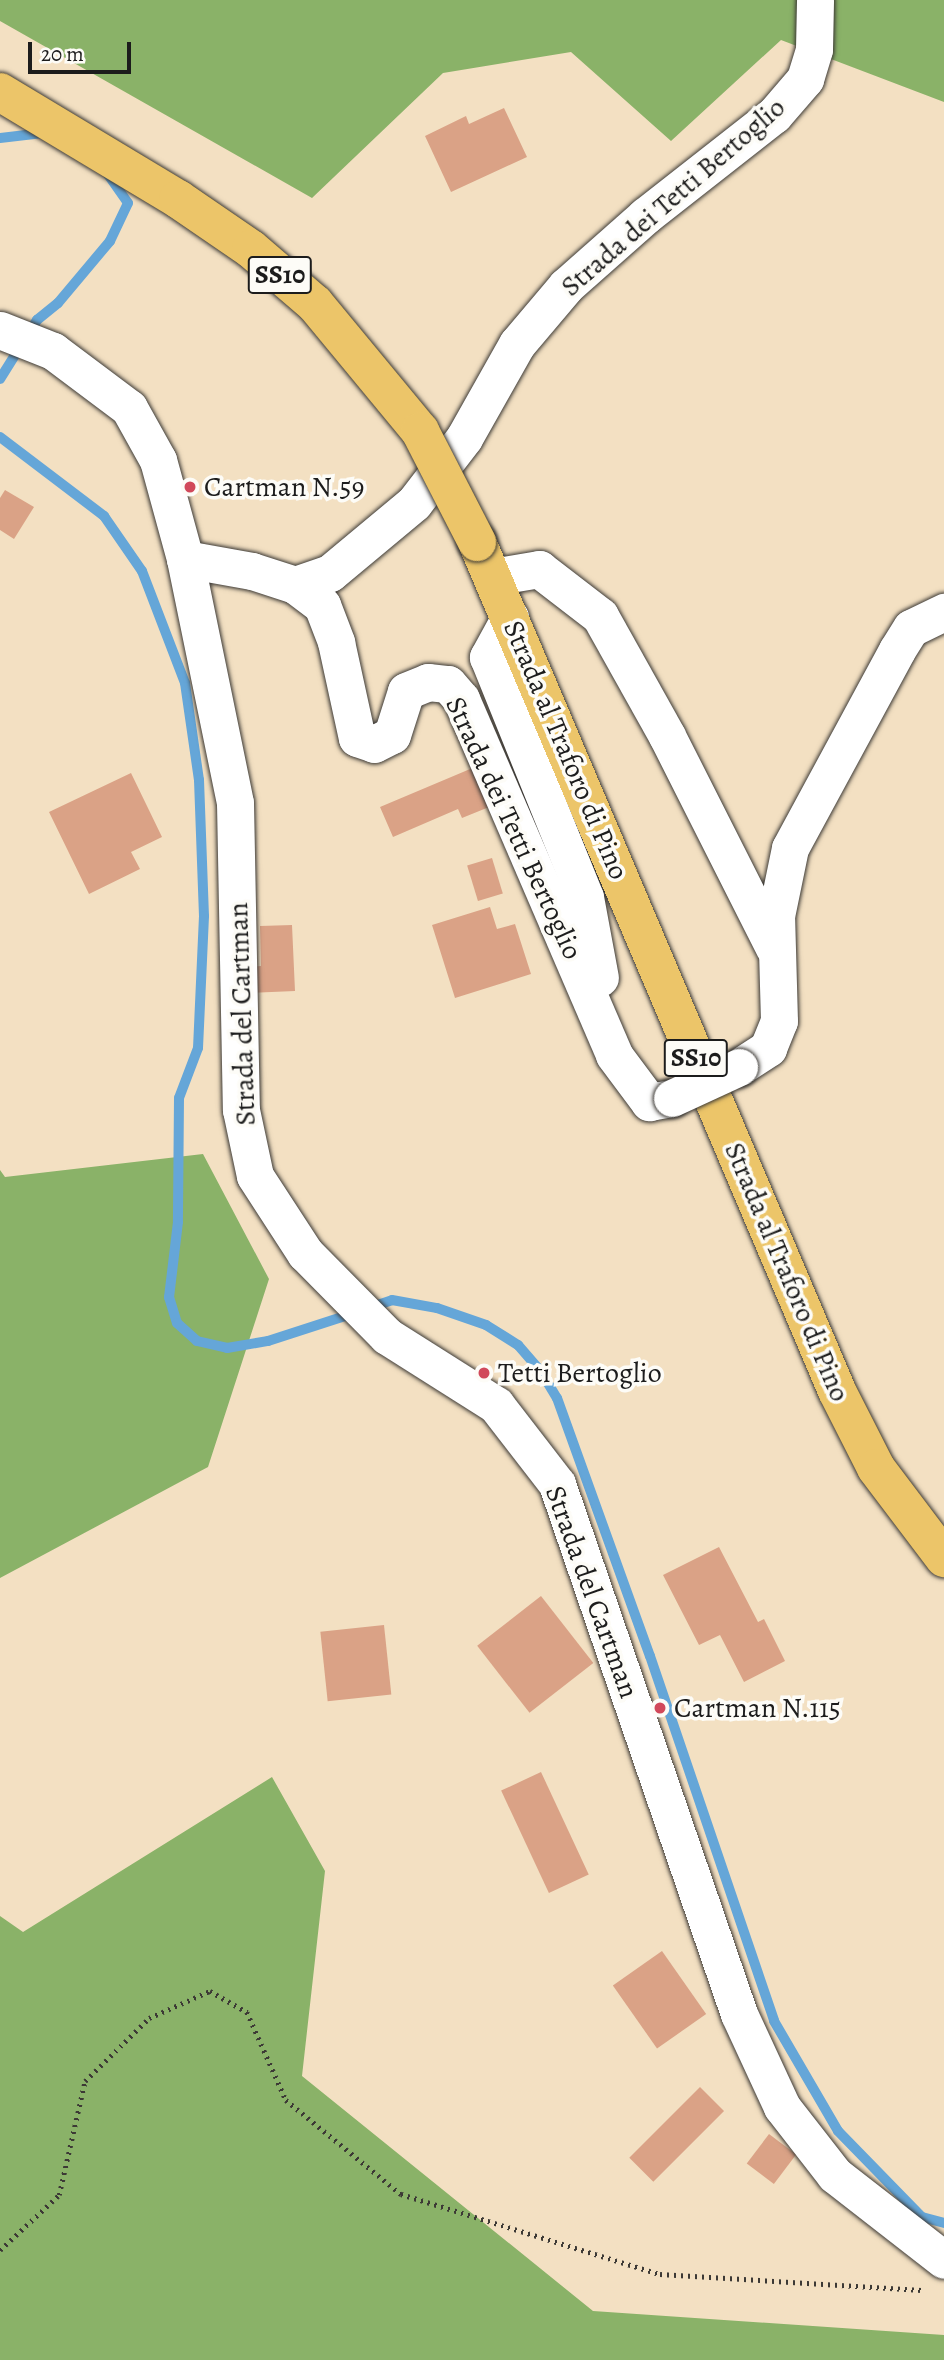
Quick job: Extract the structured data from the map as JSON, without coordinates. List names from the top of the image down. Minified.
{"streets":{"main road":["SS10","Strada al Traforo di Pino"],"street":["Strada dei Tetti Bertoglio","Strada del Cartman"]},"crossings":[["Strada dei Tetti Bertoglio","Strada al Traforo di Pino"],["Strada dei Tetti Bertoglio","Strada del Cartman"]],"places":["Cartman N.59","Tetti Bertoglio","Cartman N.115"],"scale_bar":"20 m"}
